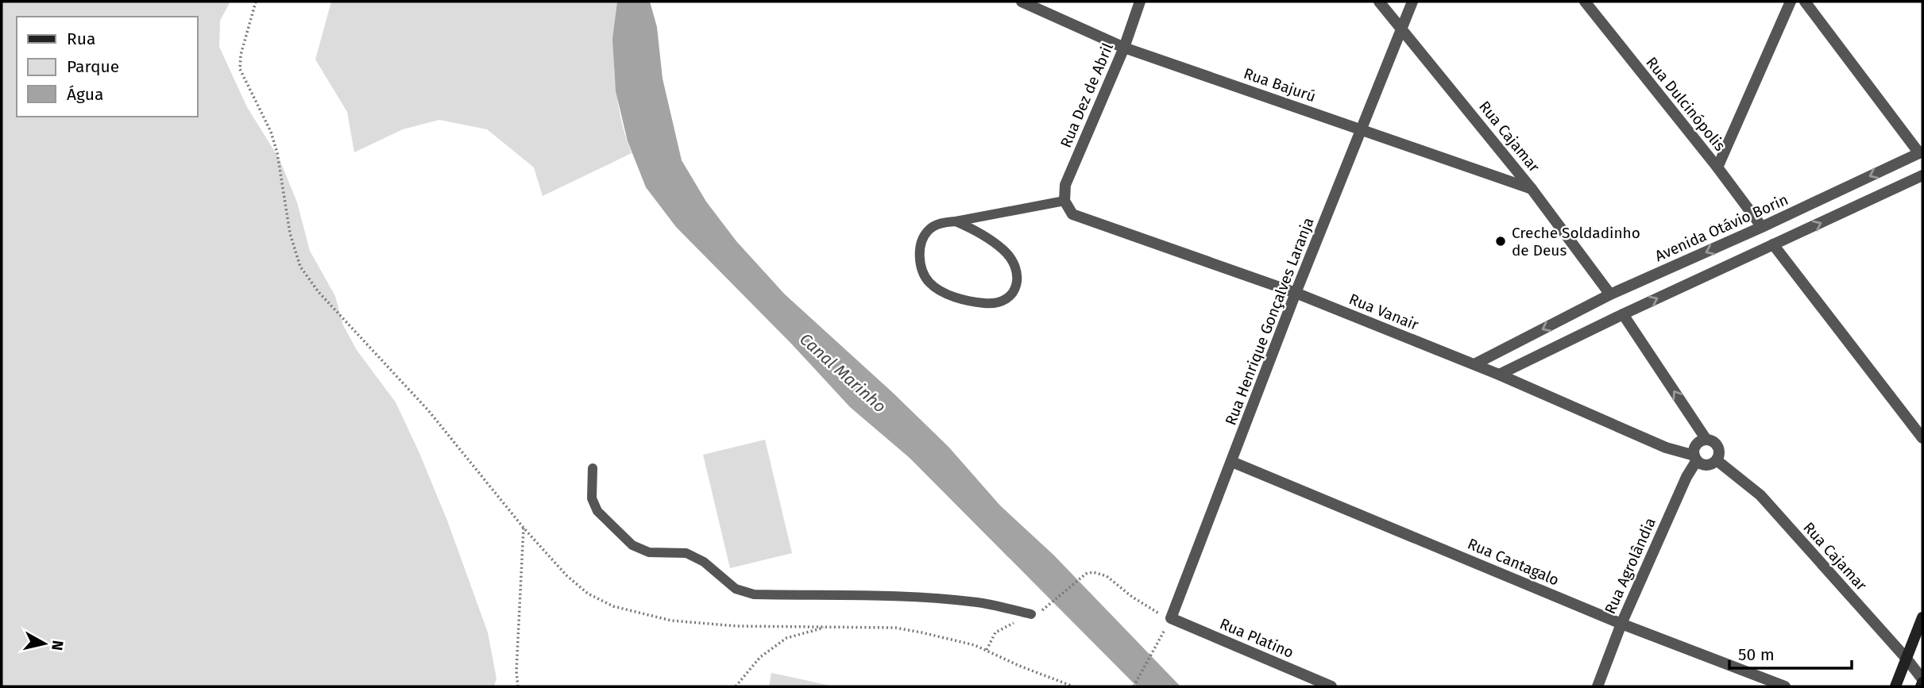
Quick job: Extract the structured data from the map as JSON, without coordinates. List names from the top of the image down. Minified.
{"streets":{"street":["Rua Bajurú","Rua Dez de Abril","Rua Dulcinópolis","Rua Cajamar","Avenida Otávio Borin","Rua Vanair","Rua Henrique Gonçalves Laranja","Rua Cantagalo","Rua Agrolândia","Rua Platino"]},"crossings":[["Rua Bajurú","Rua Dez de Abril"],["Rua Bajurú","Rua Cajamar"],["Rua Bajurú","Rua Henrique Gonçalves Laranja"],["Rua Dez de Abril","Rua Vanair"],["Rua Dulcinópolis","Avenida Otávio Borin"],["Rua Cajamar","Avenida Otávio Borin"],["Rua Cajamar","Rua Vanair"],["Rua Cajamar","Rua Henrique Gonçalves Laranja"],["Rua Cajamar","Rua Agrolândia"],["Avenida Otávio Borin","Rua Vanair"],["Rua Vanair","Rua Henrique Gonçalves Laranja"],["Rua Vanair","Rua Agrolândia"],["Rua Henrique Gonçalves Laranja","Rua Cantagalo"],["Rua Henrique Gonçalves Laranja","Rua Platino"],["Rua Cantagalo","Rua Agrolândia"]],"water":["Canal Marinho"],"places":["Creche Soldadinho de Deus"],"legend":["Rua","Parque","Água"],"scale_bar":"50 m","north":"right"}
